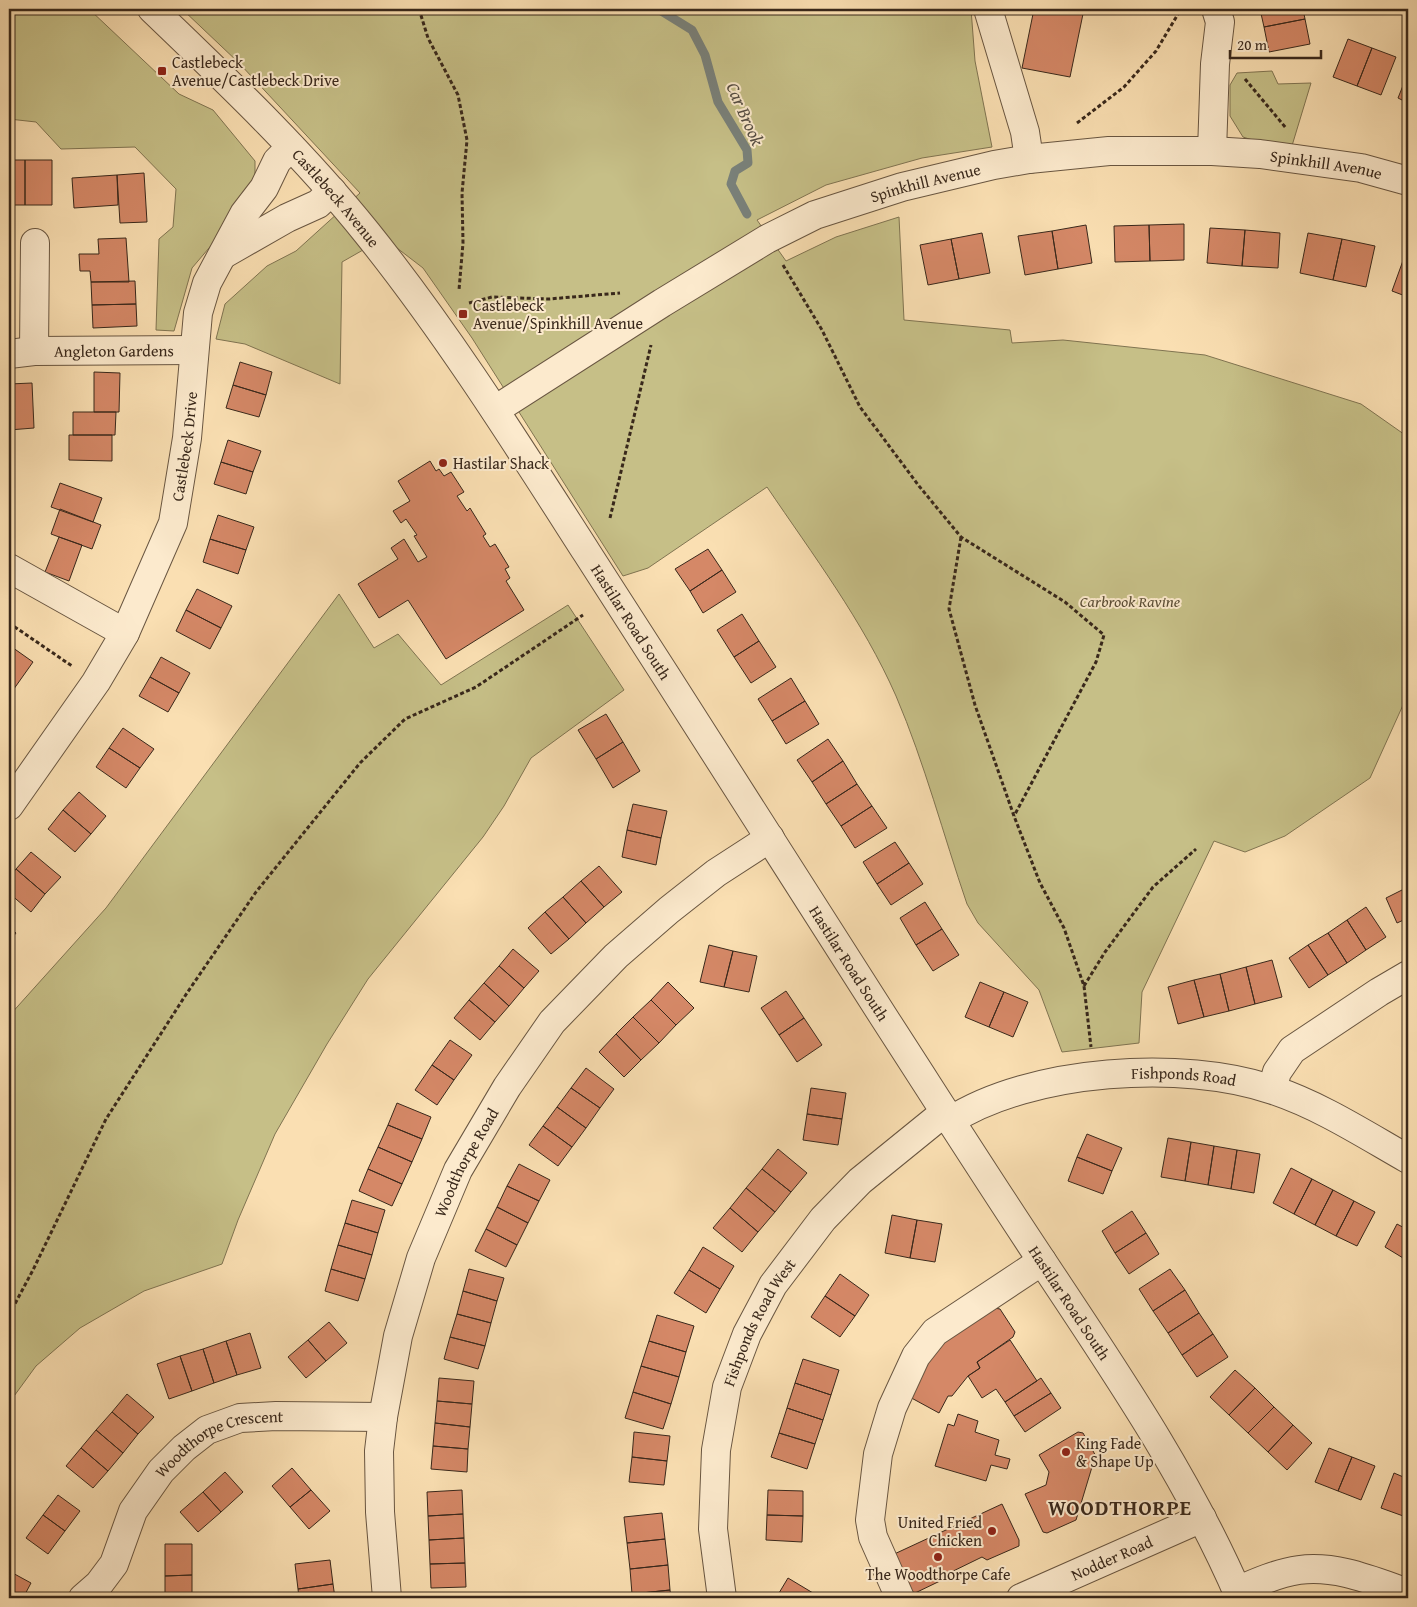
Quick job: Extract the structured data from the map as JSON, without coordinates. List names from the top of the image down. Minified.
{"streets":{"street":["Spinkhill Avenue","Castlebeck Avenue","Angleton Gardens","Castlebeck Drive","Hastilar Road South","Fishponds Road","Woodthorpe Road","Fishponds Road West","Woodthorpe Crescent","Nodder Road"]},"crossings":[["Spinkhill Avenue","Castlebeck Avenue"],["Spinkhill Avenue","Hastilar Road South"],["Castlebeck Avenue","Castlebeck Drive"],["Castlebeck Avenue","Hastilar Road South"],["Angleton Gardens","Castlebeck Drive"],["Hastilar Road South","Fishponds Road"],["Hastilar Road South","Woodthorpe Road"],["Hastilar Road South","Fishponds Road West"],["Hastilar Road South","Nodder Road"],["Fishponds Road","Fishponds Road West"],["Woodthorpe Road","Woodthorpe Crescent"]],"districts":["WOODTHORPE"],"water":["Car Brook"],"parks":["Carbrook Ravine"],"places":{"transit":["Castlebeck Avenue/Castlebeck Drive","Castlebeck Avenue/Spinkhill Avenue"],"other":["Hastilar Shack","King Fade & Shape Up","United Fried Chicken","The Woodthorpe Cafe"]},"scale_bar":"20 m"}
